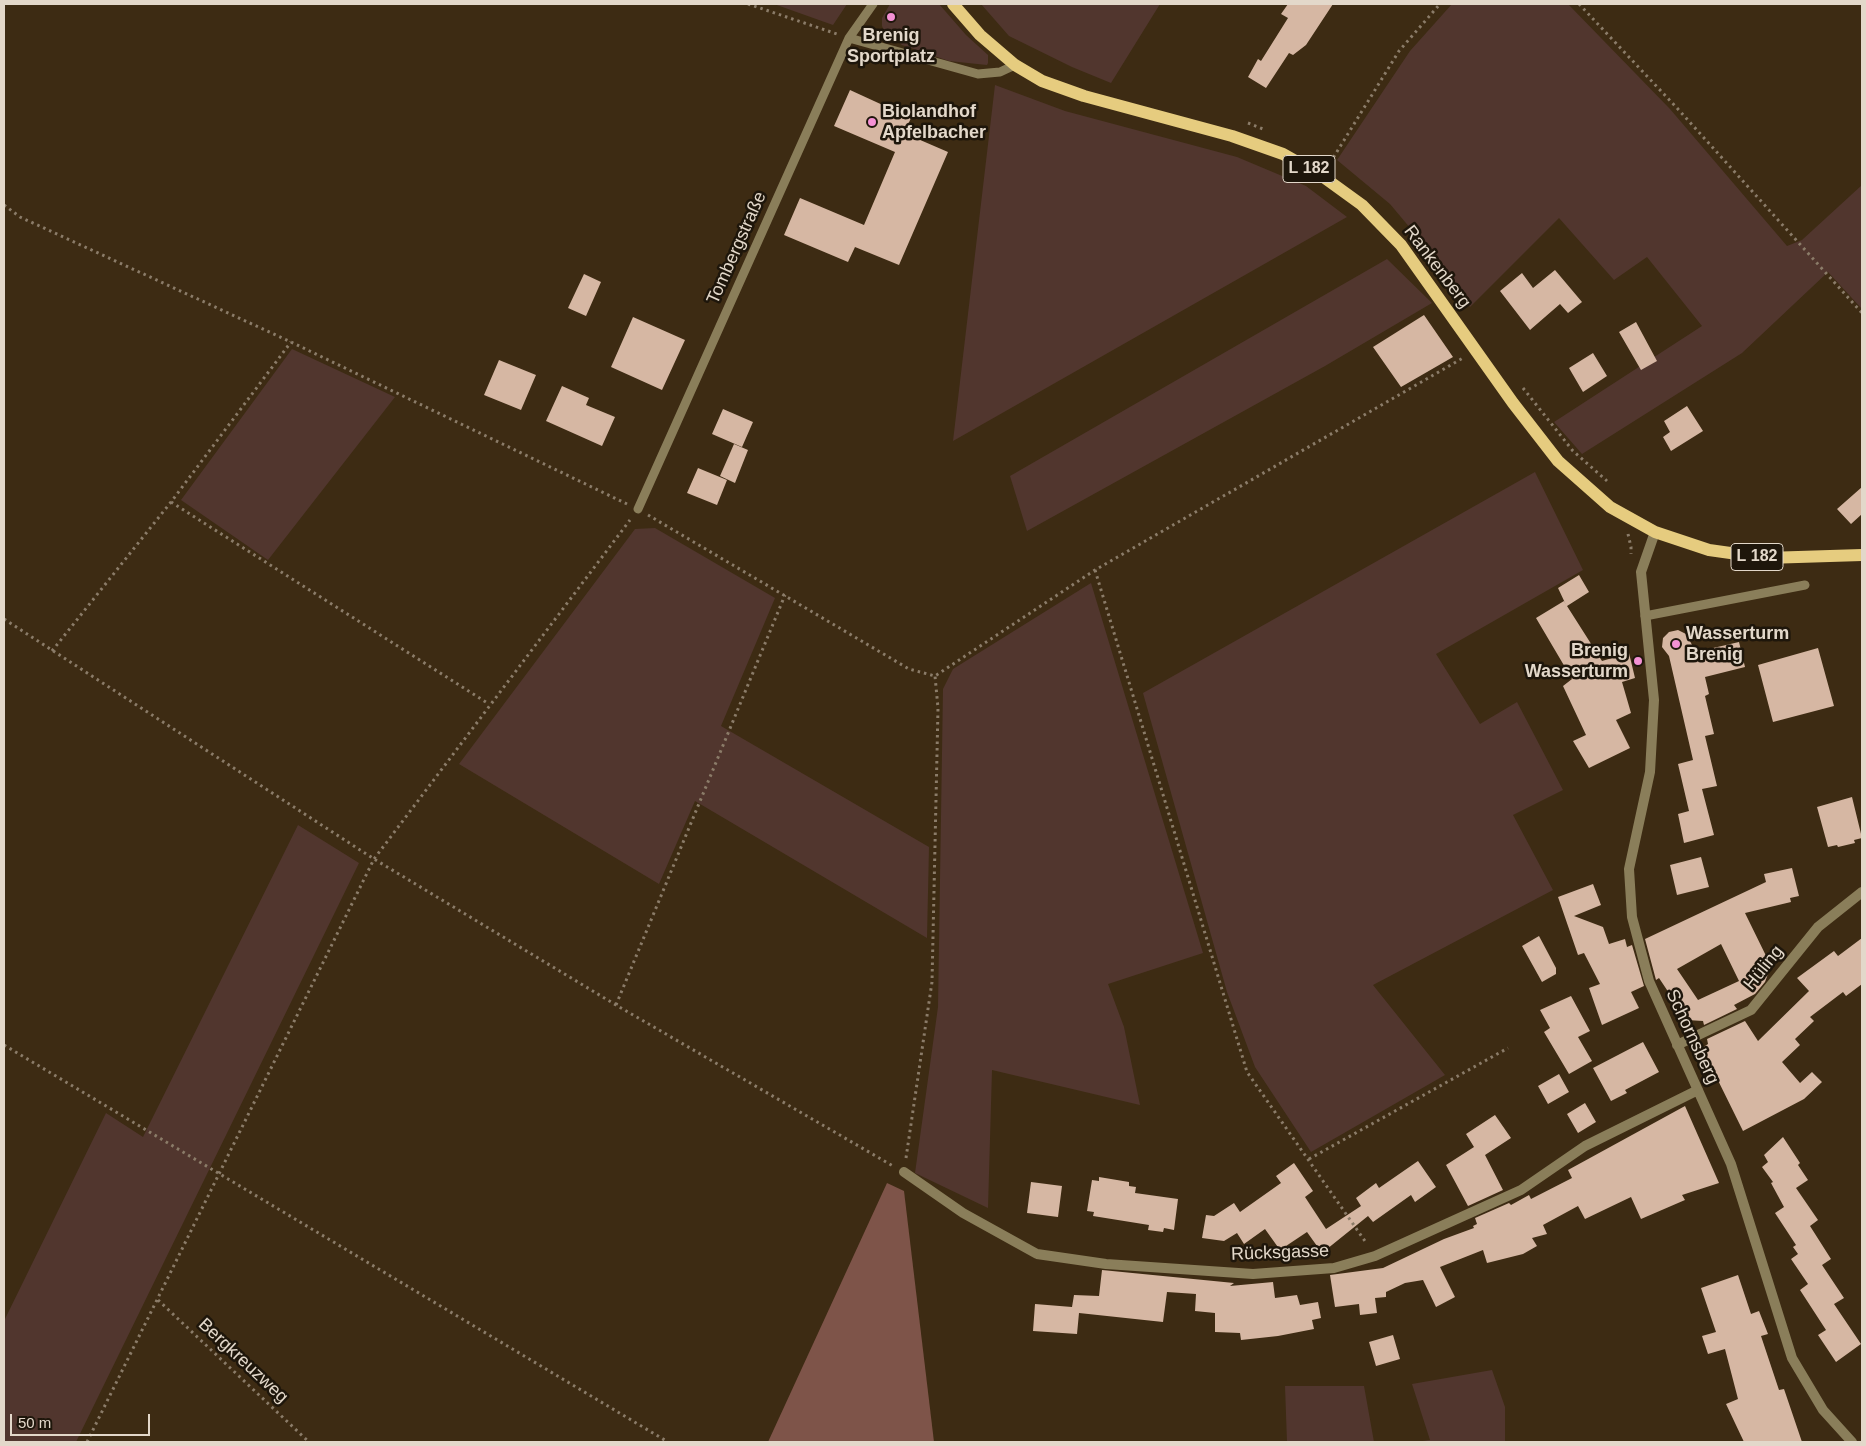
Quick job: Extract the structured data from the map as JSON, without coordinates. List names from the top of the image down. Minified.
{"streets":{"main road":["L 182","Rankenberg"],"street":["Hüling","Schornsberg","Rücksgasse"],"lane":["Tombergstraße"],"path":["Bergkreuzweg"]},"crossings":[["Rankenberg","Schornsberg"],["Hüling","Schornsberg"],["Schornsberg","Rücksgasse"]],"places":["Brenig Sportplatz","Biolandhof Apfelbacher","Wasserturm Brenig","Brenig Wasserturm"],"scale_bar":"50 m"}
